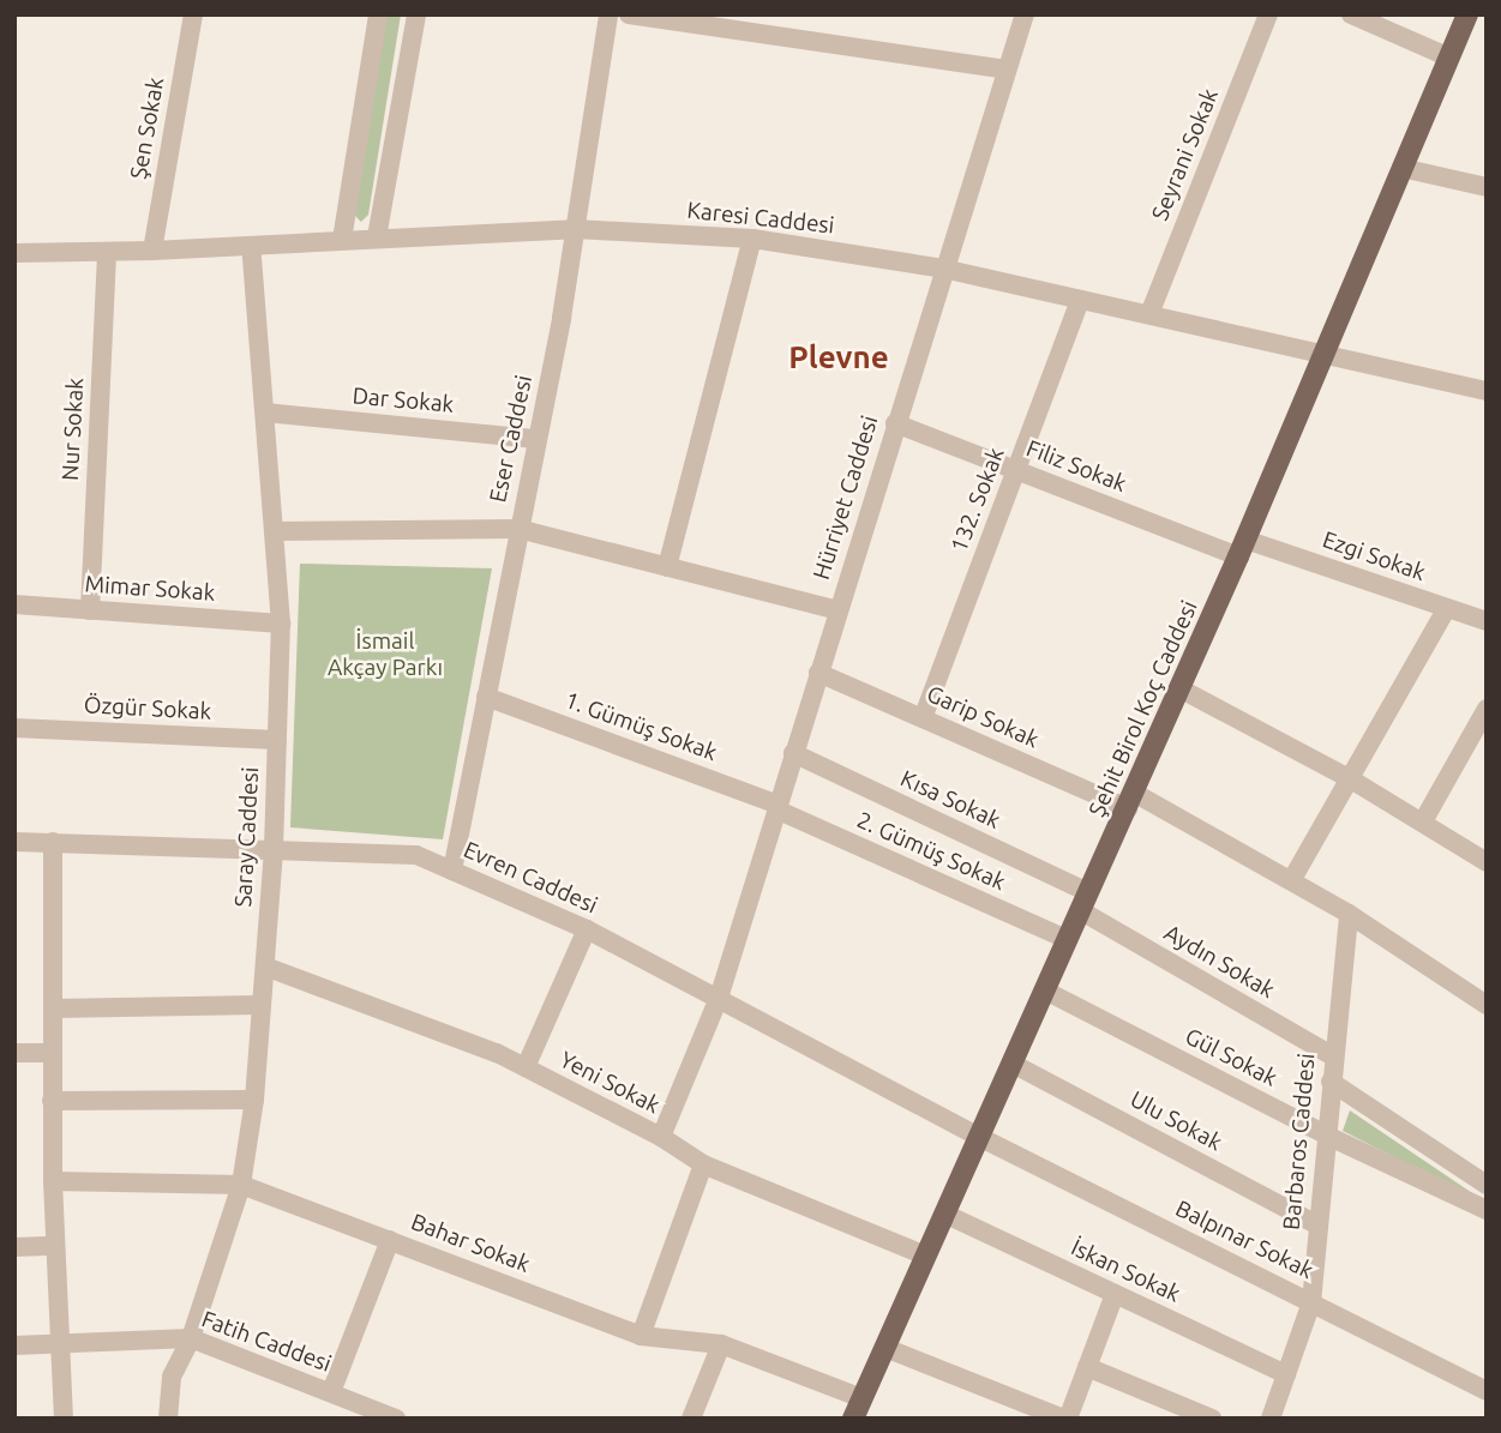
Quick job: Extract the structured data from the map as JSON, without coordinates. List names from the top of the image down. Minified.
{"streets":{"main road":["Şehit Birol Koç Caddesi"],"street":["Şen Sokak","Seyrani Sokak","Karesi Caddesi","Dar Sokak","Nur Sokak","Eser Caddesi","Filiz Sokak","Hürriyet Caddesi","132. Sokak","Ezgi Sokak","Mimar Sokak","Özgür Sokak","Garip Sokak","1. Gümüş Sokak","Kısa Sokak","Saray Caddesi","2. Gümüş Sokak","Evren Caddesi","Aydın Sokak","Gül Sokak","Yeni Sokak","Ulu Sokak","Barbaros Caddesi","Balpınar Sokak","Bahar Sokak","İskan Sokak","Fatih Caddesi"]},"crossings":[["Şen Sokak","Karesi Caddesi"],["Seyrani Sokak","Karesi Caddesi"],["Karesi Caddesi","Nur Sokak"],["Karesi Caddesi","Eser Caddesi"],["Karesi Caddesi","Hürriyet Caddesi"],["Karesi Caddesi","132. Sokak"],["Karesi Caddesi","Şehit Birol Koç Caddesi"],["Karesi Caddesi","Saray Caddesi"],["Dar Sokak","Eser Caddesi"],["Dar Sokak","Saray Caddesi"],["Nur Sokak","Mimar Sokak"],["Eser Caddesi","1. Gümüş Sokak"],["Eser Caddesi","Evren Caddesi"],["Filiz Sokak","Hürriyet Caddesi"],["Filiz Sokak","132. Sokak"],["Filiz Sokak","Ezgi Sokak"],["Filiz Sokak","Şehit Birol Koç Caddesi"],["Hürriyet Caddesi","Garip Sokak"],["Hürriyet Caddesi","1. Gümüş Sokak"],["Hürriyet Caddesi","Kısa Sokak"],["Hürriyet Caddesi","2. Gümüş Sokak"],["Hürriyet Caddesi","Evren Caddesi"],["Hürriyet Caddesi","Yeni Sokak"],["132. Sokak","Garip Sokak"],["Ezgi Sokak","Şehit Birol Koç Caddesi"],["Mimar Sokak","Saray Caddesi"],["Özgür Sokak","Saray Caddesi"],["Şehit Birol Koç Caddesi","Garip Sokak"],["Şehit Birol Koç Caddesi","Kısa Sokak"],["Şehit Birol Koç Caddesi","2. Gümüş Sokak"],["Şehit Birol Koç Caddesi","Evren Caddesi"],["Şehit Birol Koç Caddesi","Aydın Sokak"],["Şehit Birol Koç Caddesi","Gül Sokak"],["Şehit Birol Koç Caddesi","Yeni Sokak"],["Şehit Birol Koç Caddesi","Ulu Sokak"],["Şehit Birol Koç Caddesi","Balpınar Sokak"],["Şehit Birol Koç Caddesi","Bahar Sokak"],["Şehit Birol Koç Caddesi","İskan Sokak"],["Garip Sokak","Barbaros Caddesi"],["1. Gümüş Sokak","2. Gümüş Sokak"],["Kısa Sokak","Aydın Sokak"],["Saray Caddesi","Evren Caddesi"],["Saray Caddesi","Yeni Sokak"],["Saray Caddesi","Bahar Sokak"],["Saray Caddesi","Fatih Caddesi"],["Evren Caddesi","Balpınar Sokak"],["Aydın Sokak","Barbaros Caddesi"],["Gül Sokak","Barbaros Caddesi"],["Ulu Sokak","Barbaros Caddesi"],["Barbaros Caddesi","Balpınar Sokak"],["Barbaros Caddesi","İskan Sokak"]],"districts":["Plevne"],"parks":["İsmail Akçay Parkı"]}
